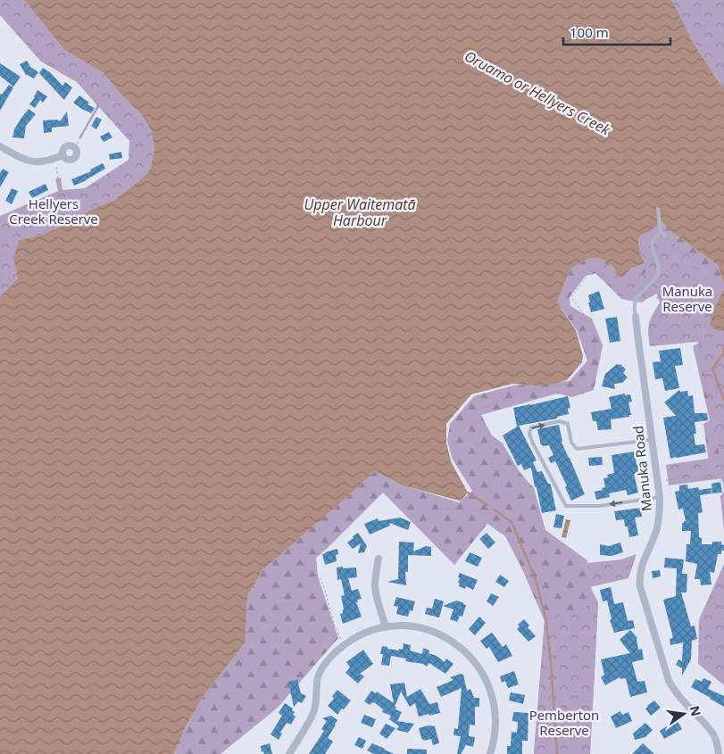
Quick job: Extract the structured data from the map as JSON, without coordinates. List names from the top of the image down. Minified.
{"streets":{"street":["Manuka Road"]},"water":["Oruamo or Hellyers Creek","Upper Waitematā Harbour"],"parks":["Hellyers Creek Reserve","Manuka Reserve","Pemberton Reserve"],"scale_bar":"100 m","north":"right"}
